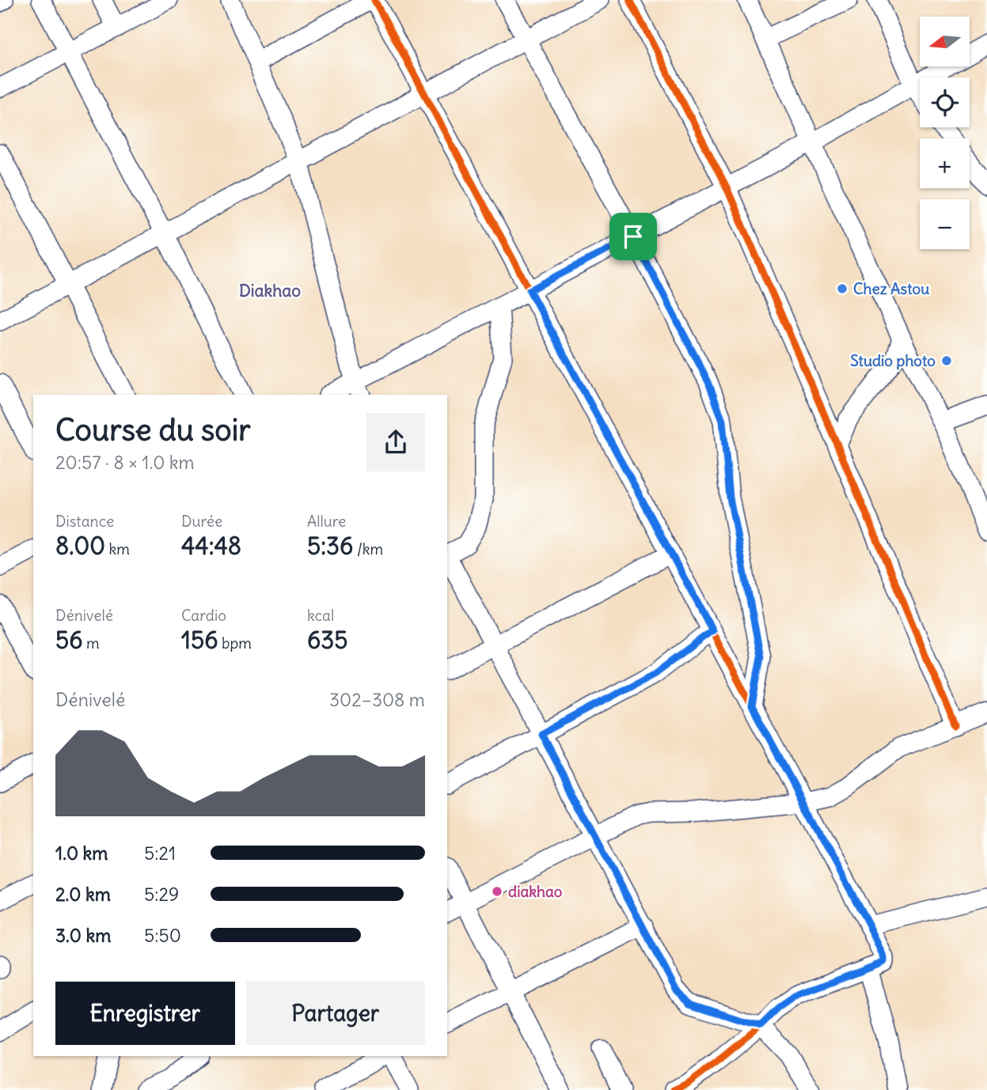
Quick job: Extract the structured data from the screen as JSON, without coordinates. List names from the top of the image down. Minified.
{"districts":["Diakhao"],"places":["Chez Astou","Studio photo","diakhao"],"north":"left","page":{"map_buttons":["+","−"],"heading":["Course du soir","20:57 · 8 × 1.0 km"],"stats":[["Distance","8.00 km"],["Durée","44:48"],["Allure","5:36 /km"],["Dénivelé","56 m"],["Cardio","156 bpm"],["kcal","635"]],"chart":["Dénivelé","302–308 m"],"list":[{"name":"1.0 km","note":"5:21"},{"name":"2.0 km","note":"5:29"},{"name":"3.0 km","note":"5:50"}],"buttons":["Enregistrer","Partager"]}}
